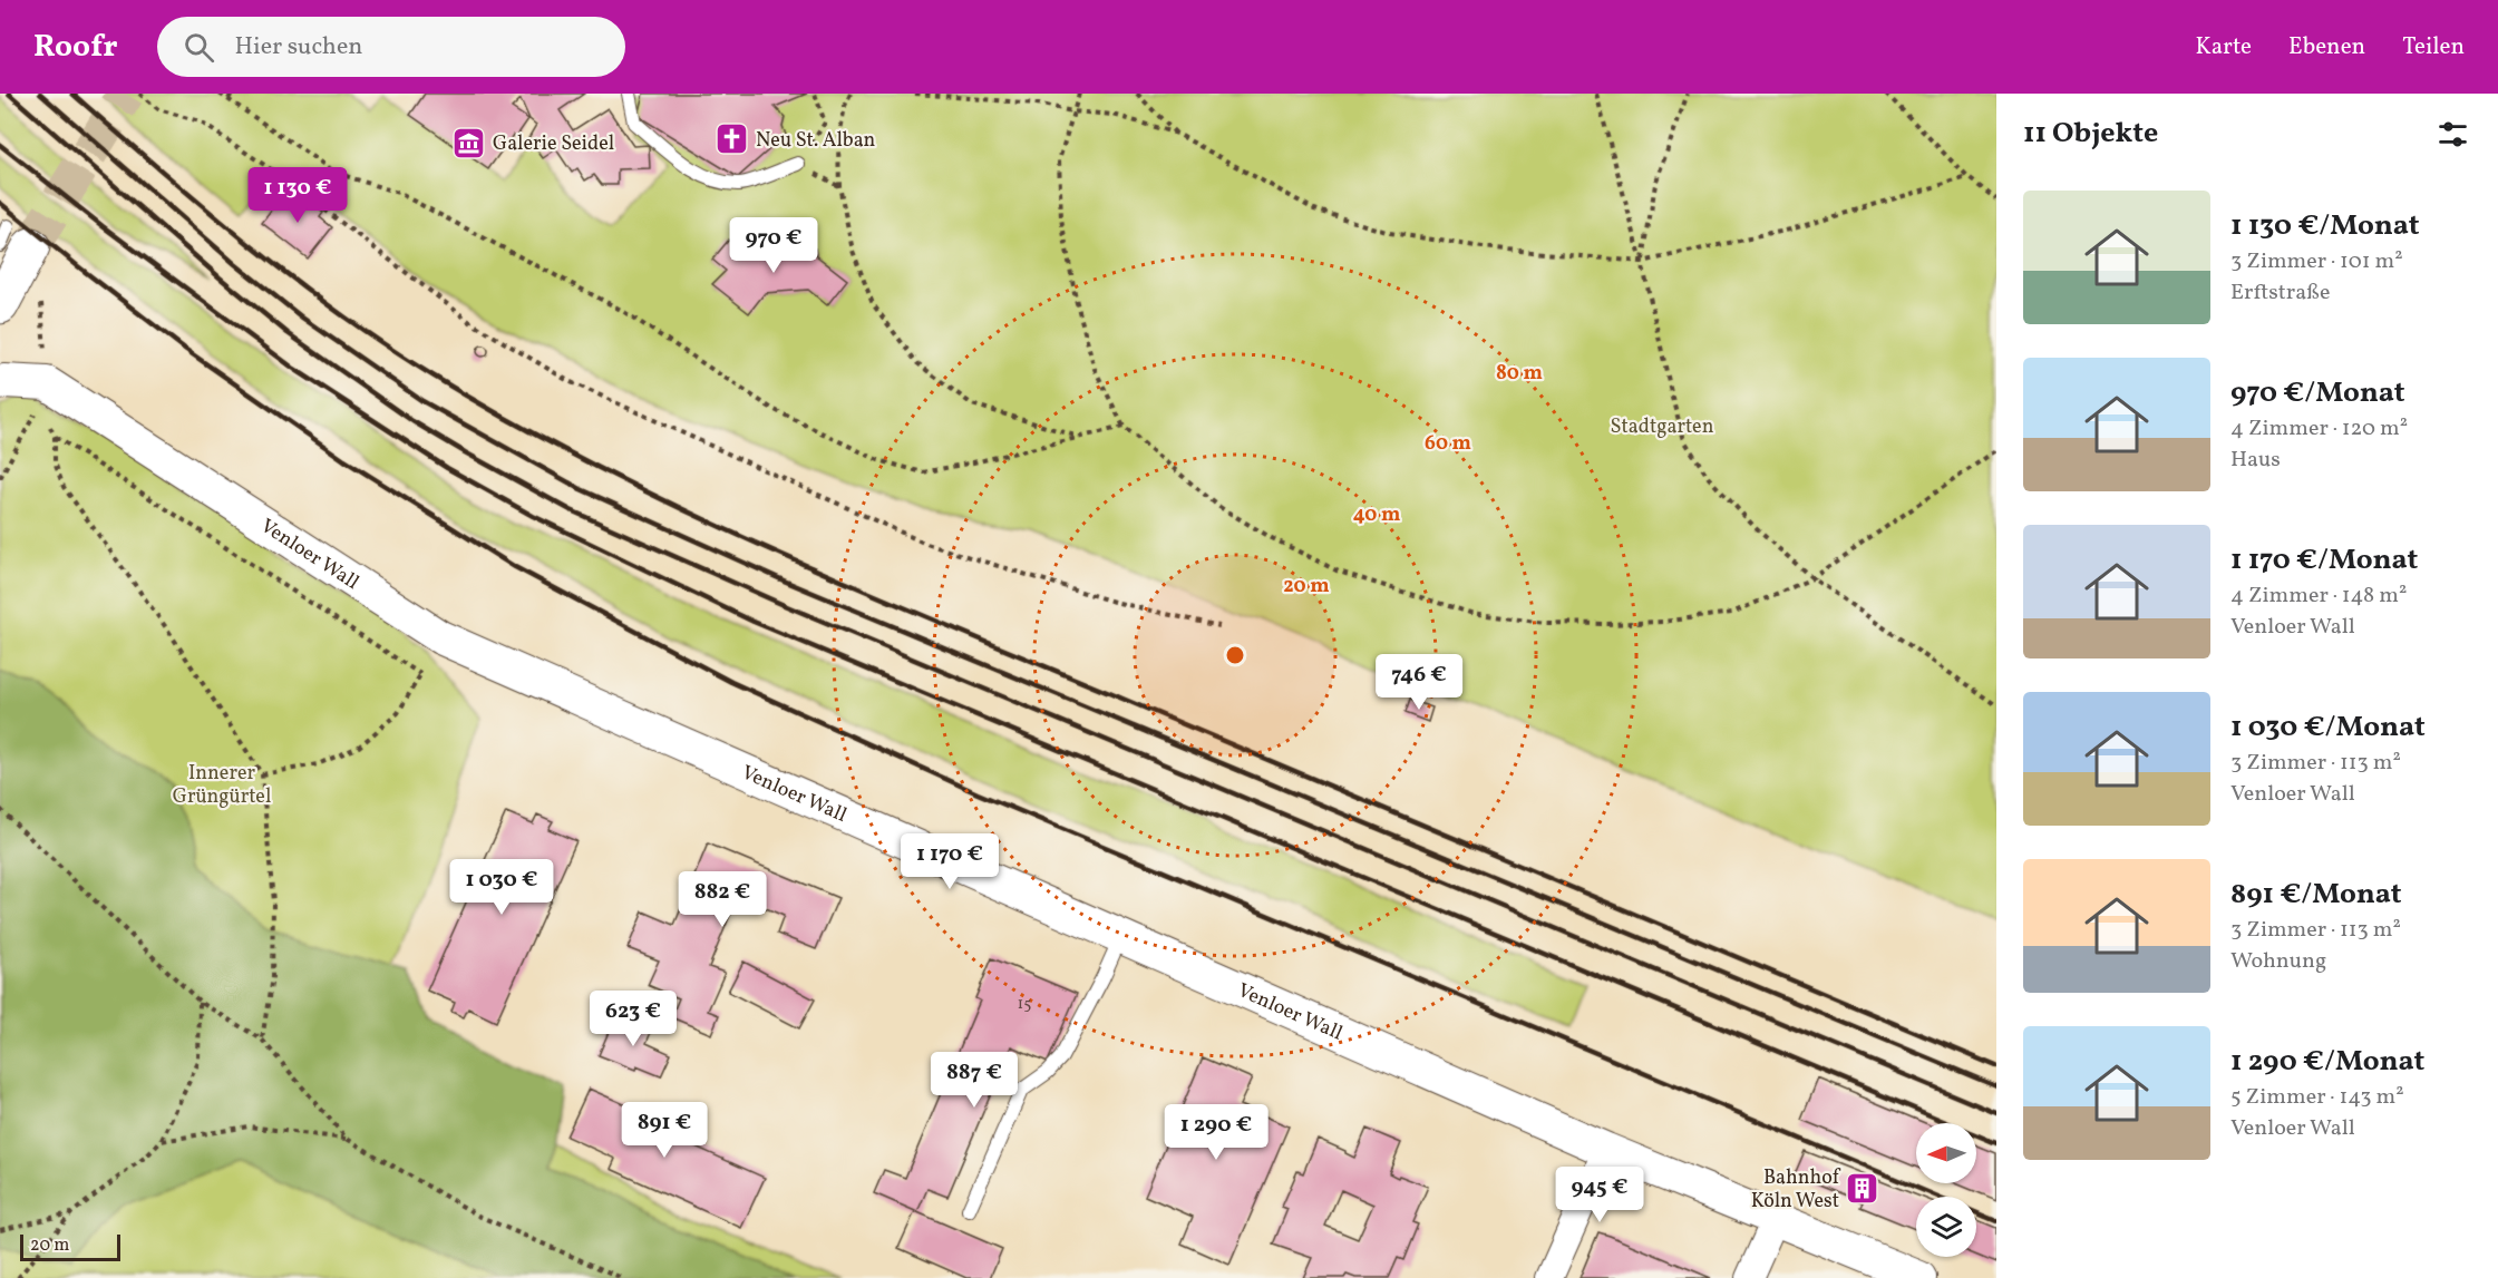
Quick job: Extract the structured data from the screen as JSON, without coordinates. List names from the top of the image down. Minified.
{"streets":{"street":["Venloer Wall"]},"parks":["Stadtgarten","Innerer Grüngürtel"],"places":{"church":["Neu St. Alban"],"museum":["Galerie Seidel"],"building":["Bahnhof Köln West"]},"house_numbers":["15"],"scale_bar":"20 m","north":"left","page":{"header":"Roofr","search":"Hier suchen","nav":["Karte","Ebenen","Teilen"],"heading":"11 Objekte","price":["1 130 €","970 €","746 €","1 170 €","1 030 €","882 €","623 €","887 €","891 €","1 290 €","945 €"],"list":[{"name":"1 130 €/Monat","note":"3 Zimmer · 101 m² · Erftstraße"},{"name":"970 €/Monat","note":"4 Zimmer · 120 m² · Haus"},{"name":"1 170 €/Monat","note":"4 Zimmer · 148 m² · Venloer Wall"},{"name":"1 030 €/Monat","note":"3 Zimmer · 113 m² · Venloer Wall"},{"name":"891 €/Monat","note":"3 Zimmer · 113 m² · Wohnung"},{"name":"1 290 €/Monat","note":"5 Zimmer · 143 m² · Venloer Wall"}],"scale":"20 m"},"rings":["80 m","60 m","40 m","20 m"]}
